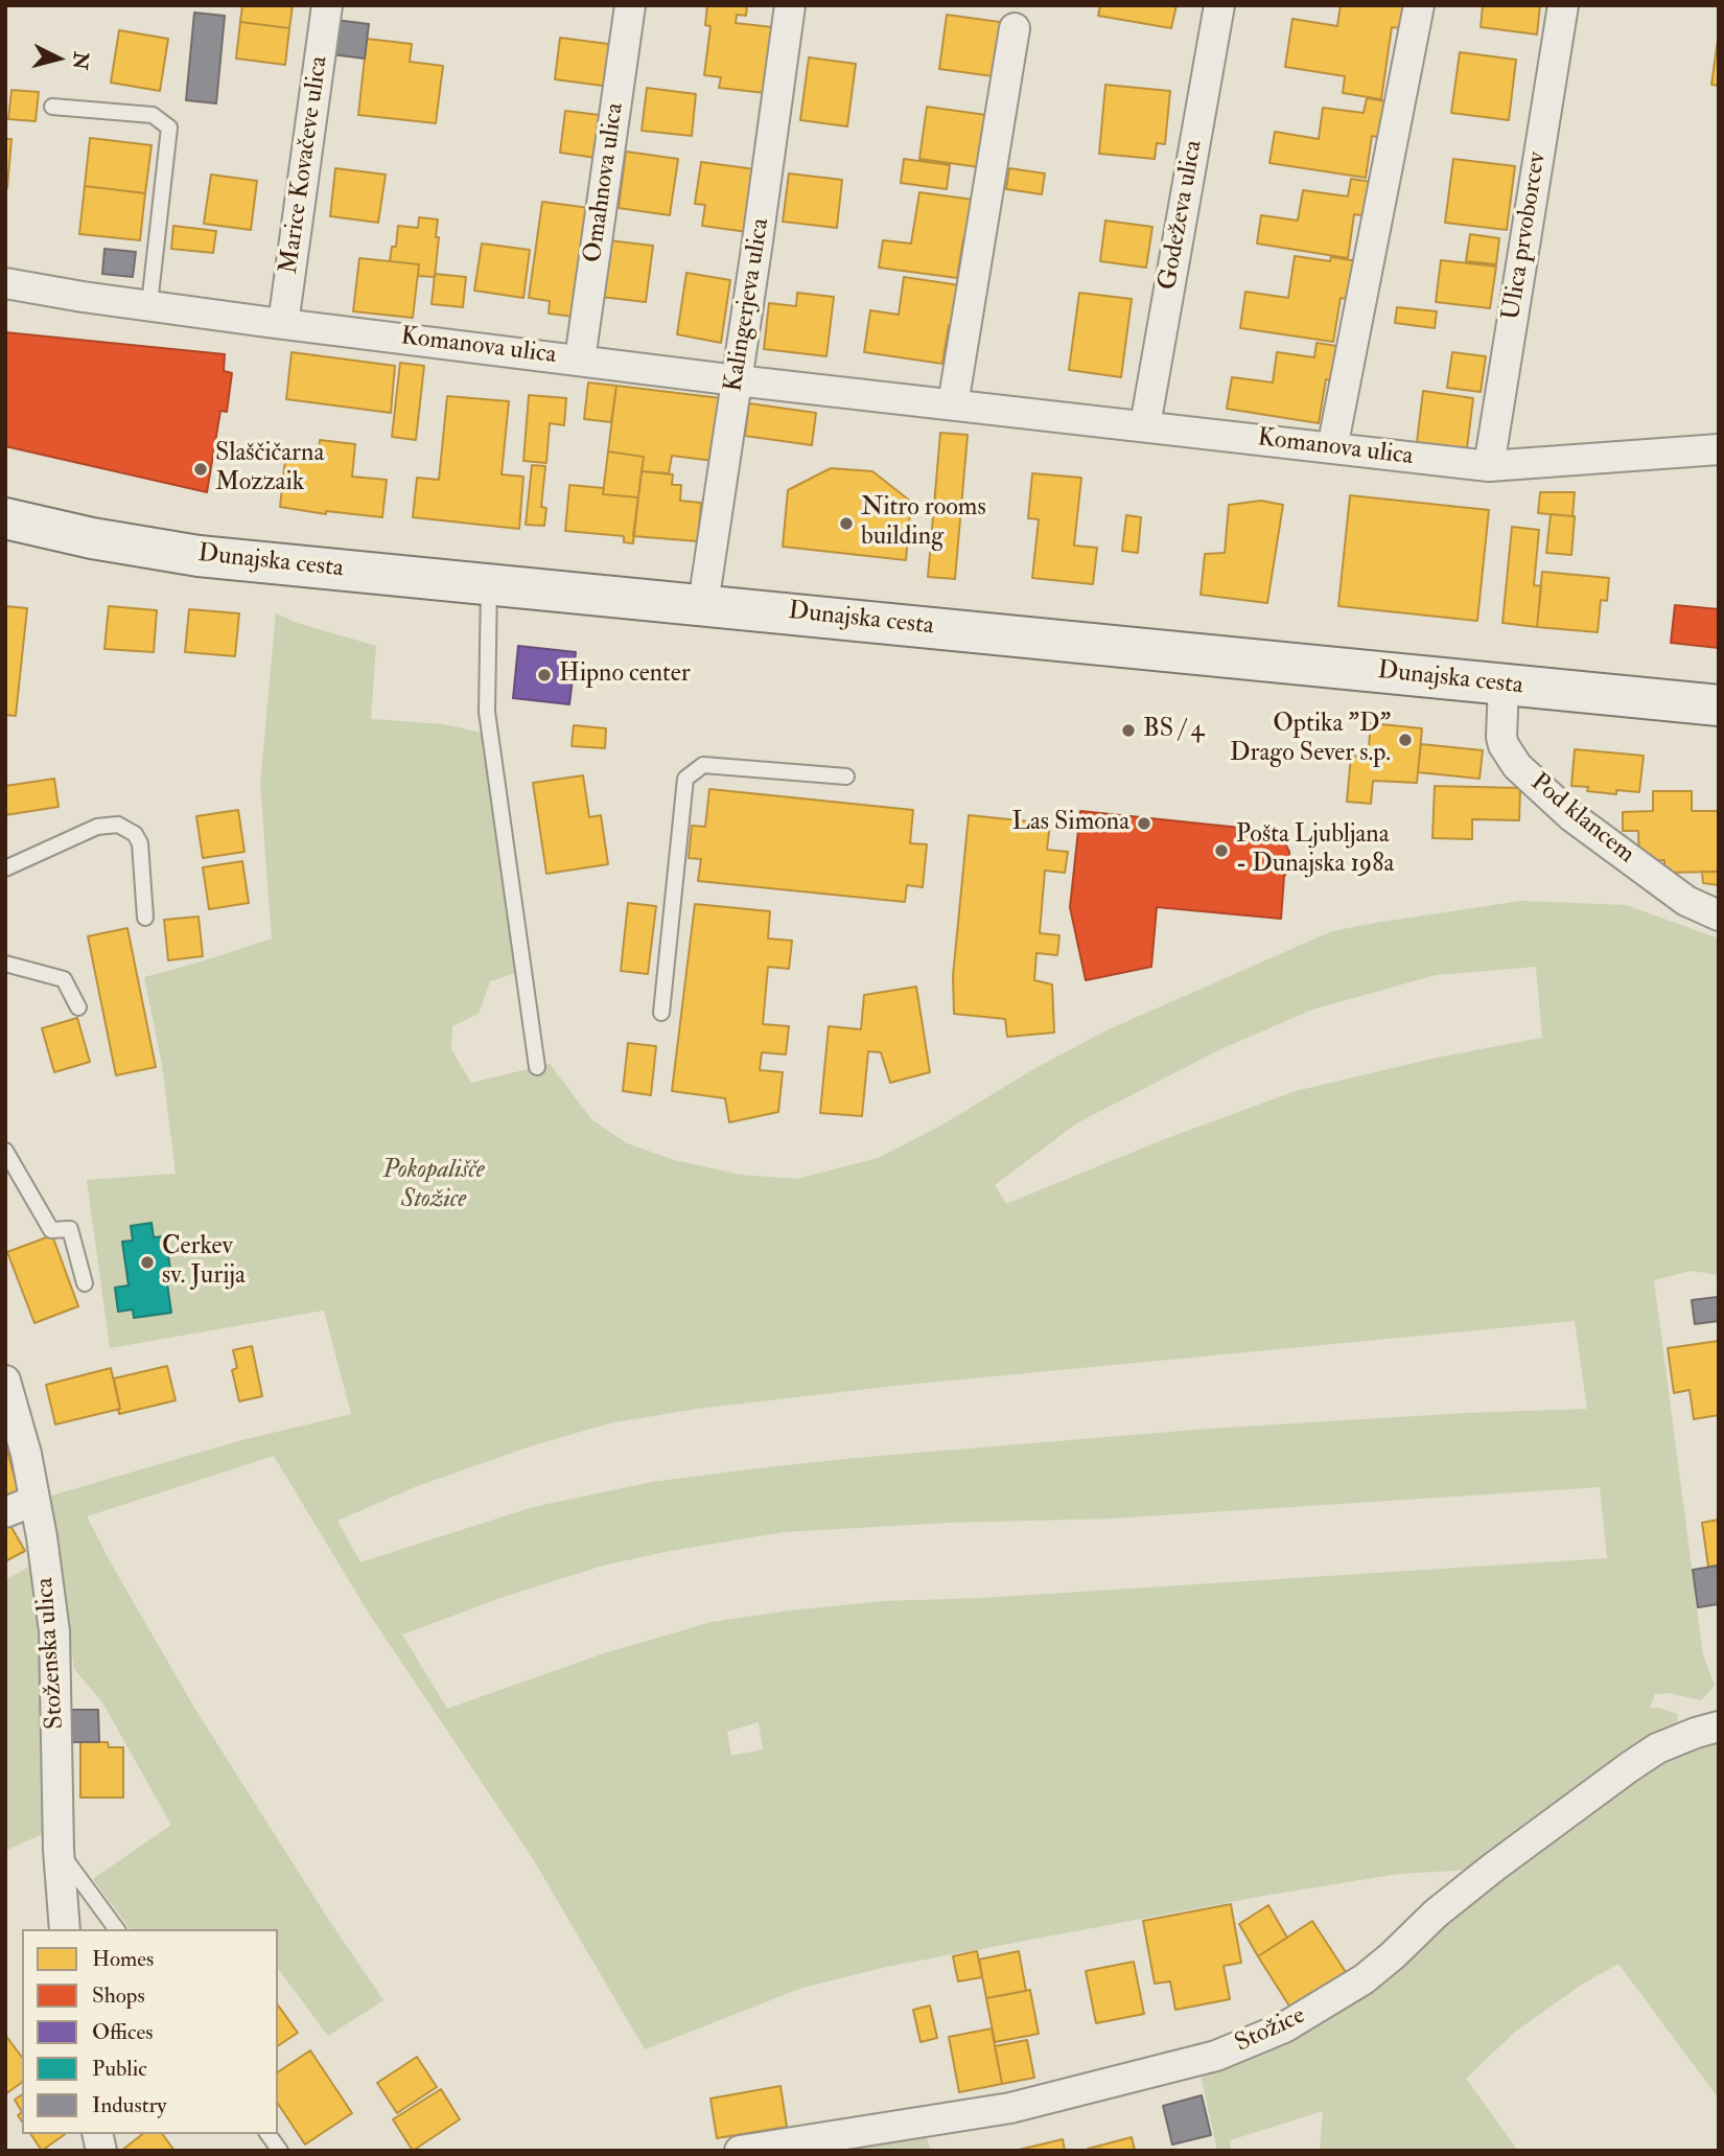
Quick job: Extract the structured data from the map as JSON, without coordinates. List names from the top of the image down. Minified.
{"streets":{"main road":["Dunajska cesta"],"street":["Marice Kovačeve ulica","Omahnova ulica","Godeževa ulica","Ulica prvoborcev","Kalingerjeva ulica","Komanova ulica","Pod klancem","Stoženska ulica","Stožice"]},"crossings":[["Marice Kovačeve ulica","Komanova ulica"],["Omahnova ulica","Komanova ulica"],["Godeževa ulica","Komanova ulica"],["Ulica prvoborcev","Komanova ulica"],["Kalingerjeva ulica","Komanova ulica"],["Kalingerjeva ulica","Dunajska cesta"],["Dunajska cesta","Pod klancem"]],"parks":["Pokopališče Stožice"],"places":["Slaščičarna Mozzaik","Nitro rooms building","Hipno center","BS / 4","Optika \"D\" Drago Sever s.p.","Las Simona","Pošta Ljubljana - Dunajska 198a","Cerkev sv. Jurija"],"legend":["Homes","Shops","Offices","Public","Industry"],"north":"right"}
